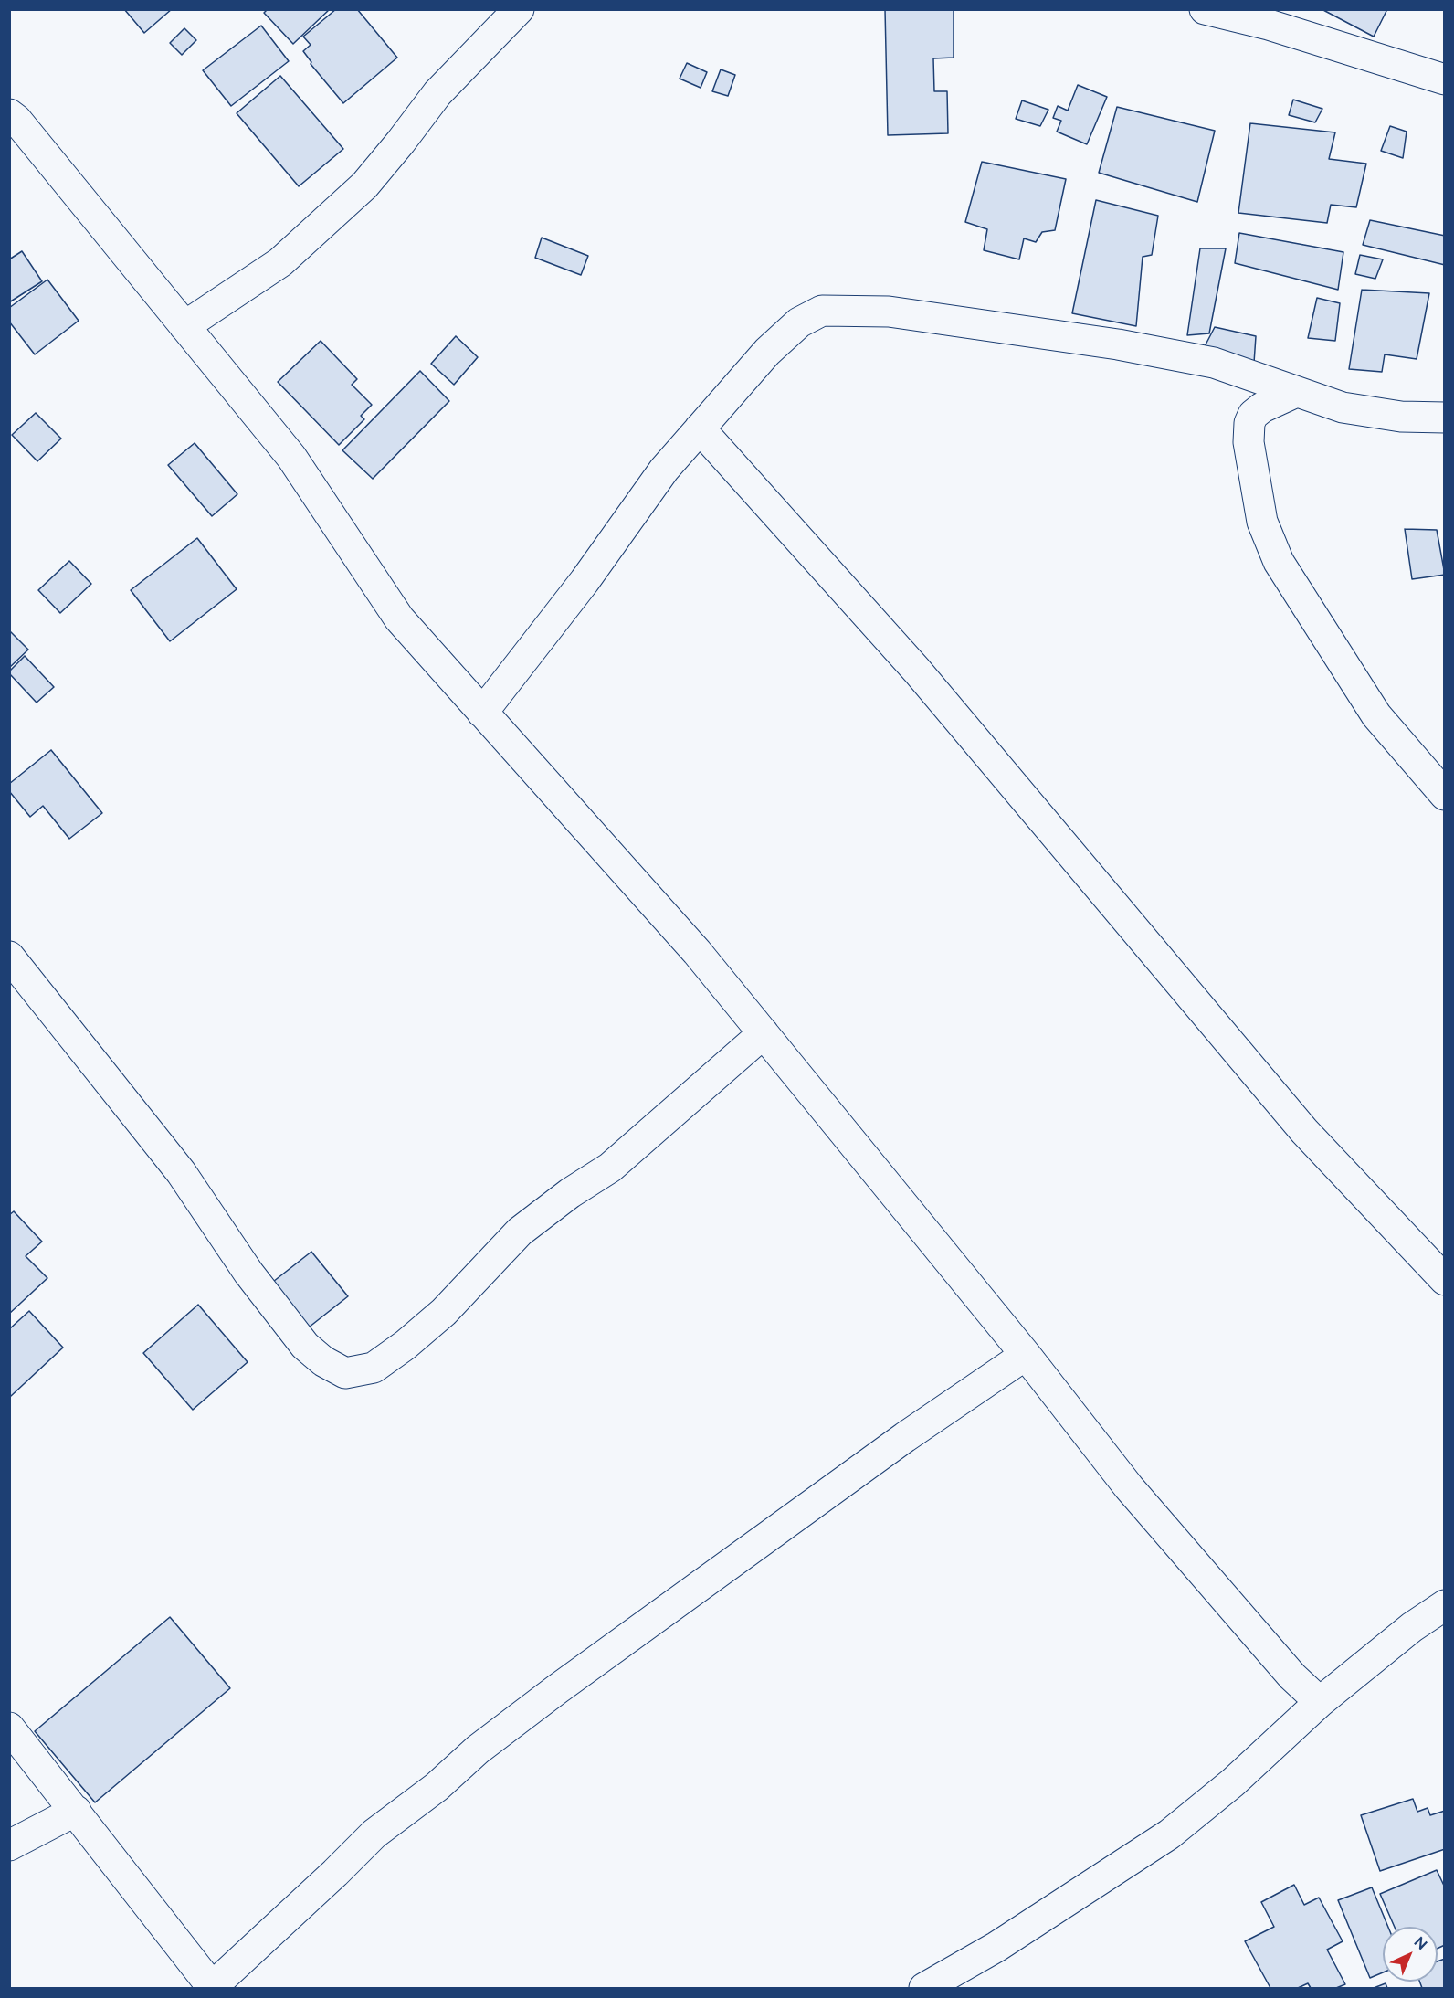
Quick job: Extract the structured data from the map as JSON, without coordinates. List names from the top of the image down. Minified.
{"north":"top right"}
